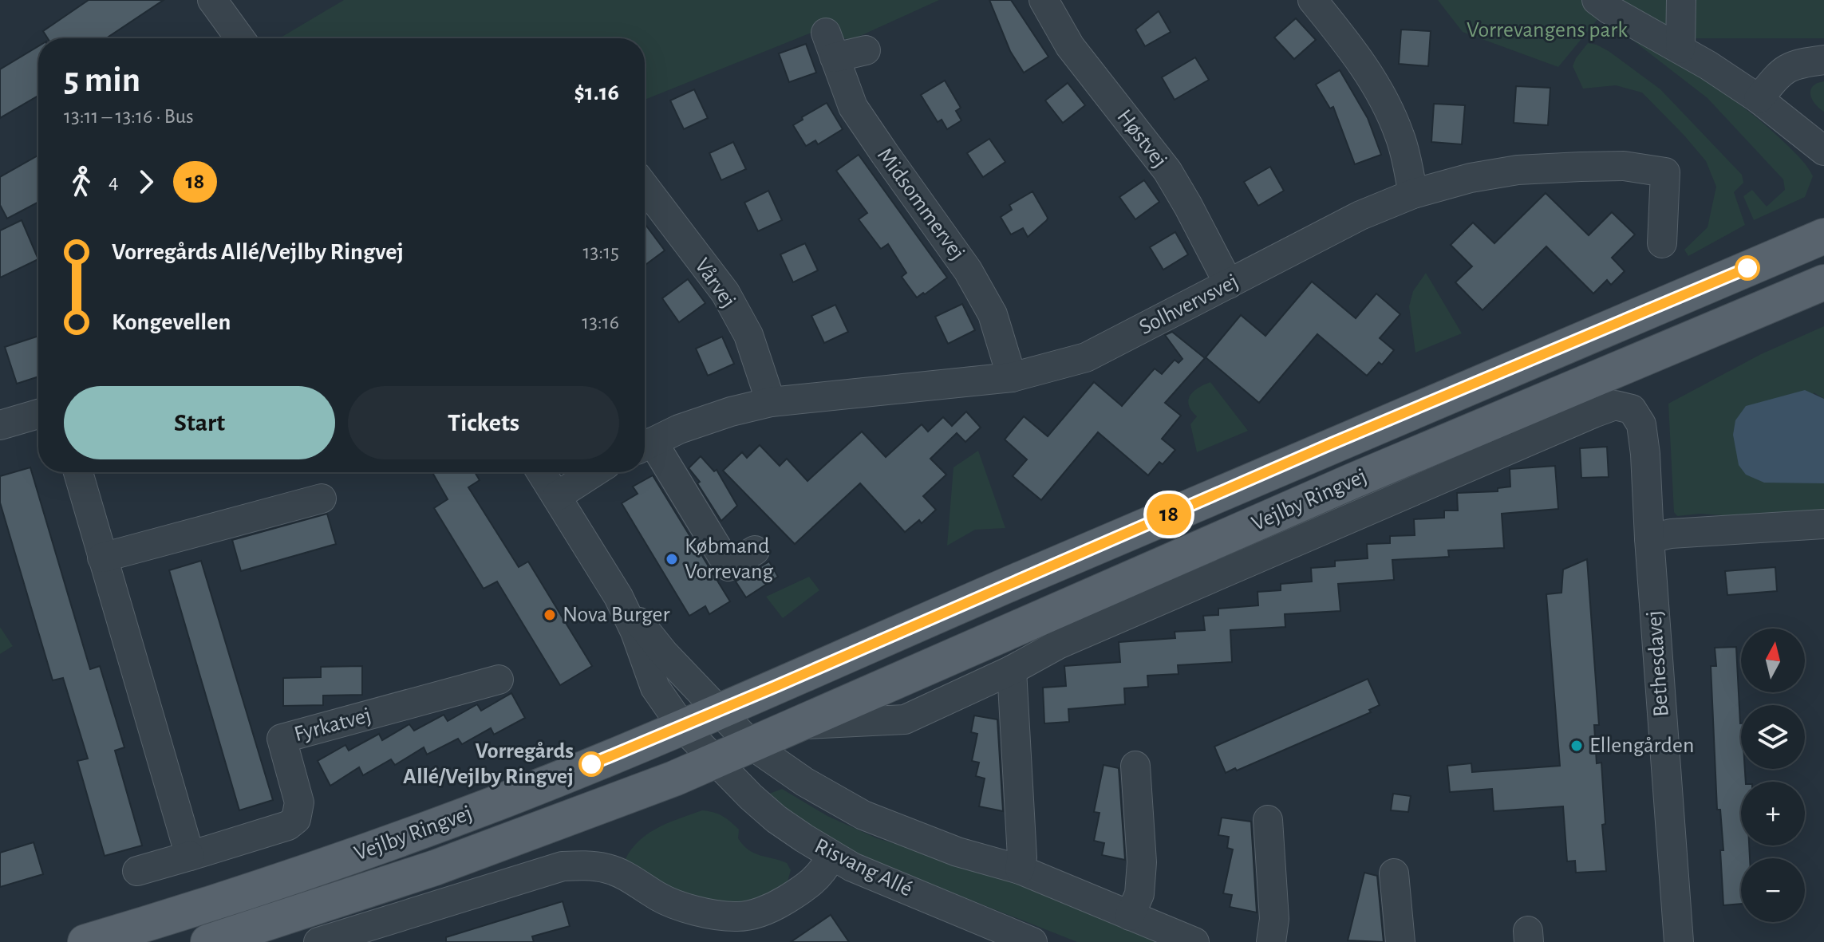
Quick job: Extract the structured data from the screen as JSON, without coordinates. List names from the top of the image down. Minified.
{"streets":{"main road":["Vejlby Ringvej"],"street":["Høstvej","Midsommervej","Vårvej","Solhvervsvej","Bethesdavej","Fyrkatvej","Risvang Allé"]},"crossings":[["Høstvej","Solhvervsvej"],["Midsommervej","Solhvervsvej"],["Vårvej","Solhvervsvej"],["Vejlby Ringvej","Bethesdavej"],["Vejlby Ringvej","Risvang Allé"]],"parks":["Vorrevangens park"],"places":["Købmand Vorrevang","Nova Burger","Ellengården","Vorregårds Allé/Vejlby Ringvej"],"lines":["bus line 18"],"north":"top","page":{"on_map":"18","heading":["5 min","13:11 – 13:16 · Bus","$1.16"],"legs":["4","18"],"list":[{"name":"Vorregårds Allé/Vejlby Ringvej","value":"13:15"},{"name":"Kongevellen","value":"13:16"}],"buttons":["Start","Tickets"],"map_buttons":["+","−"]}}
